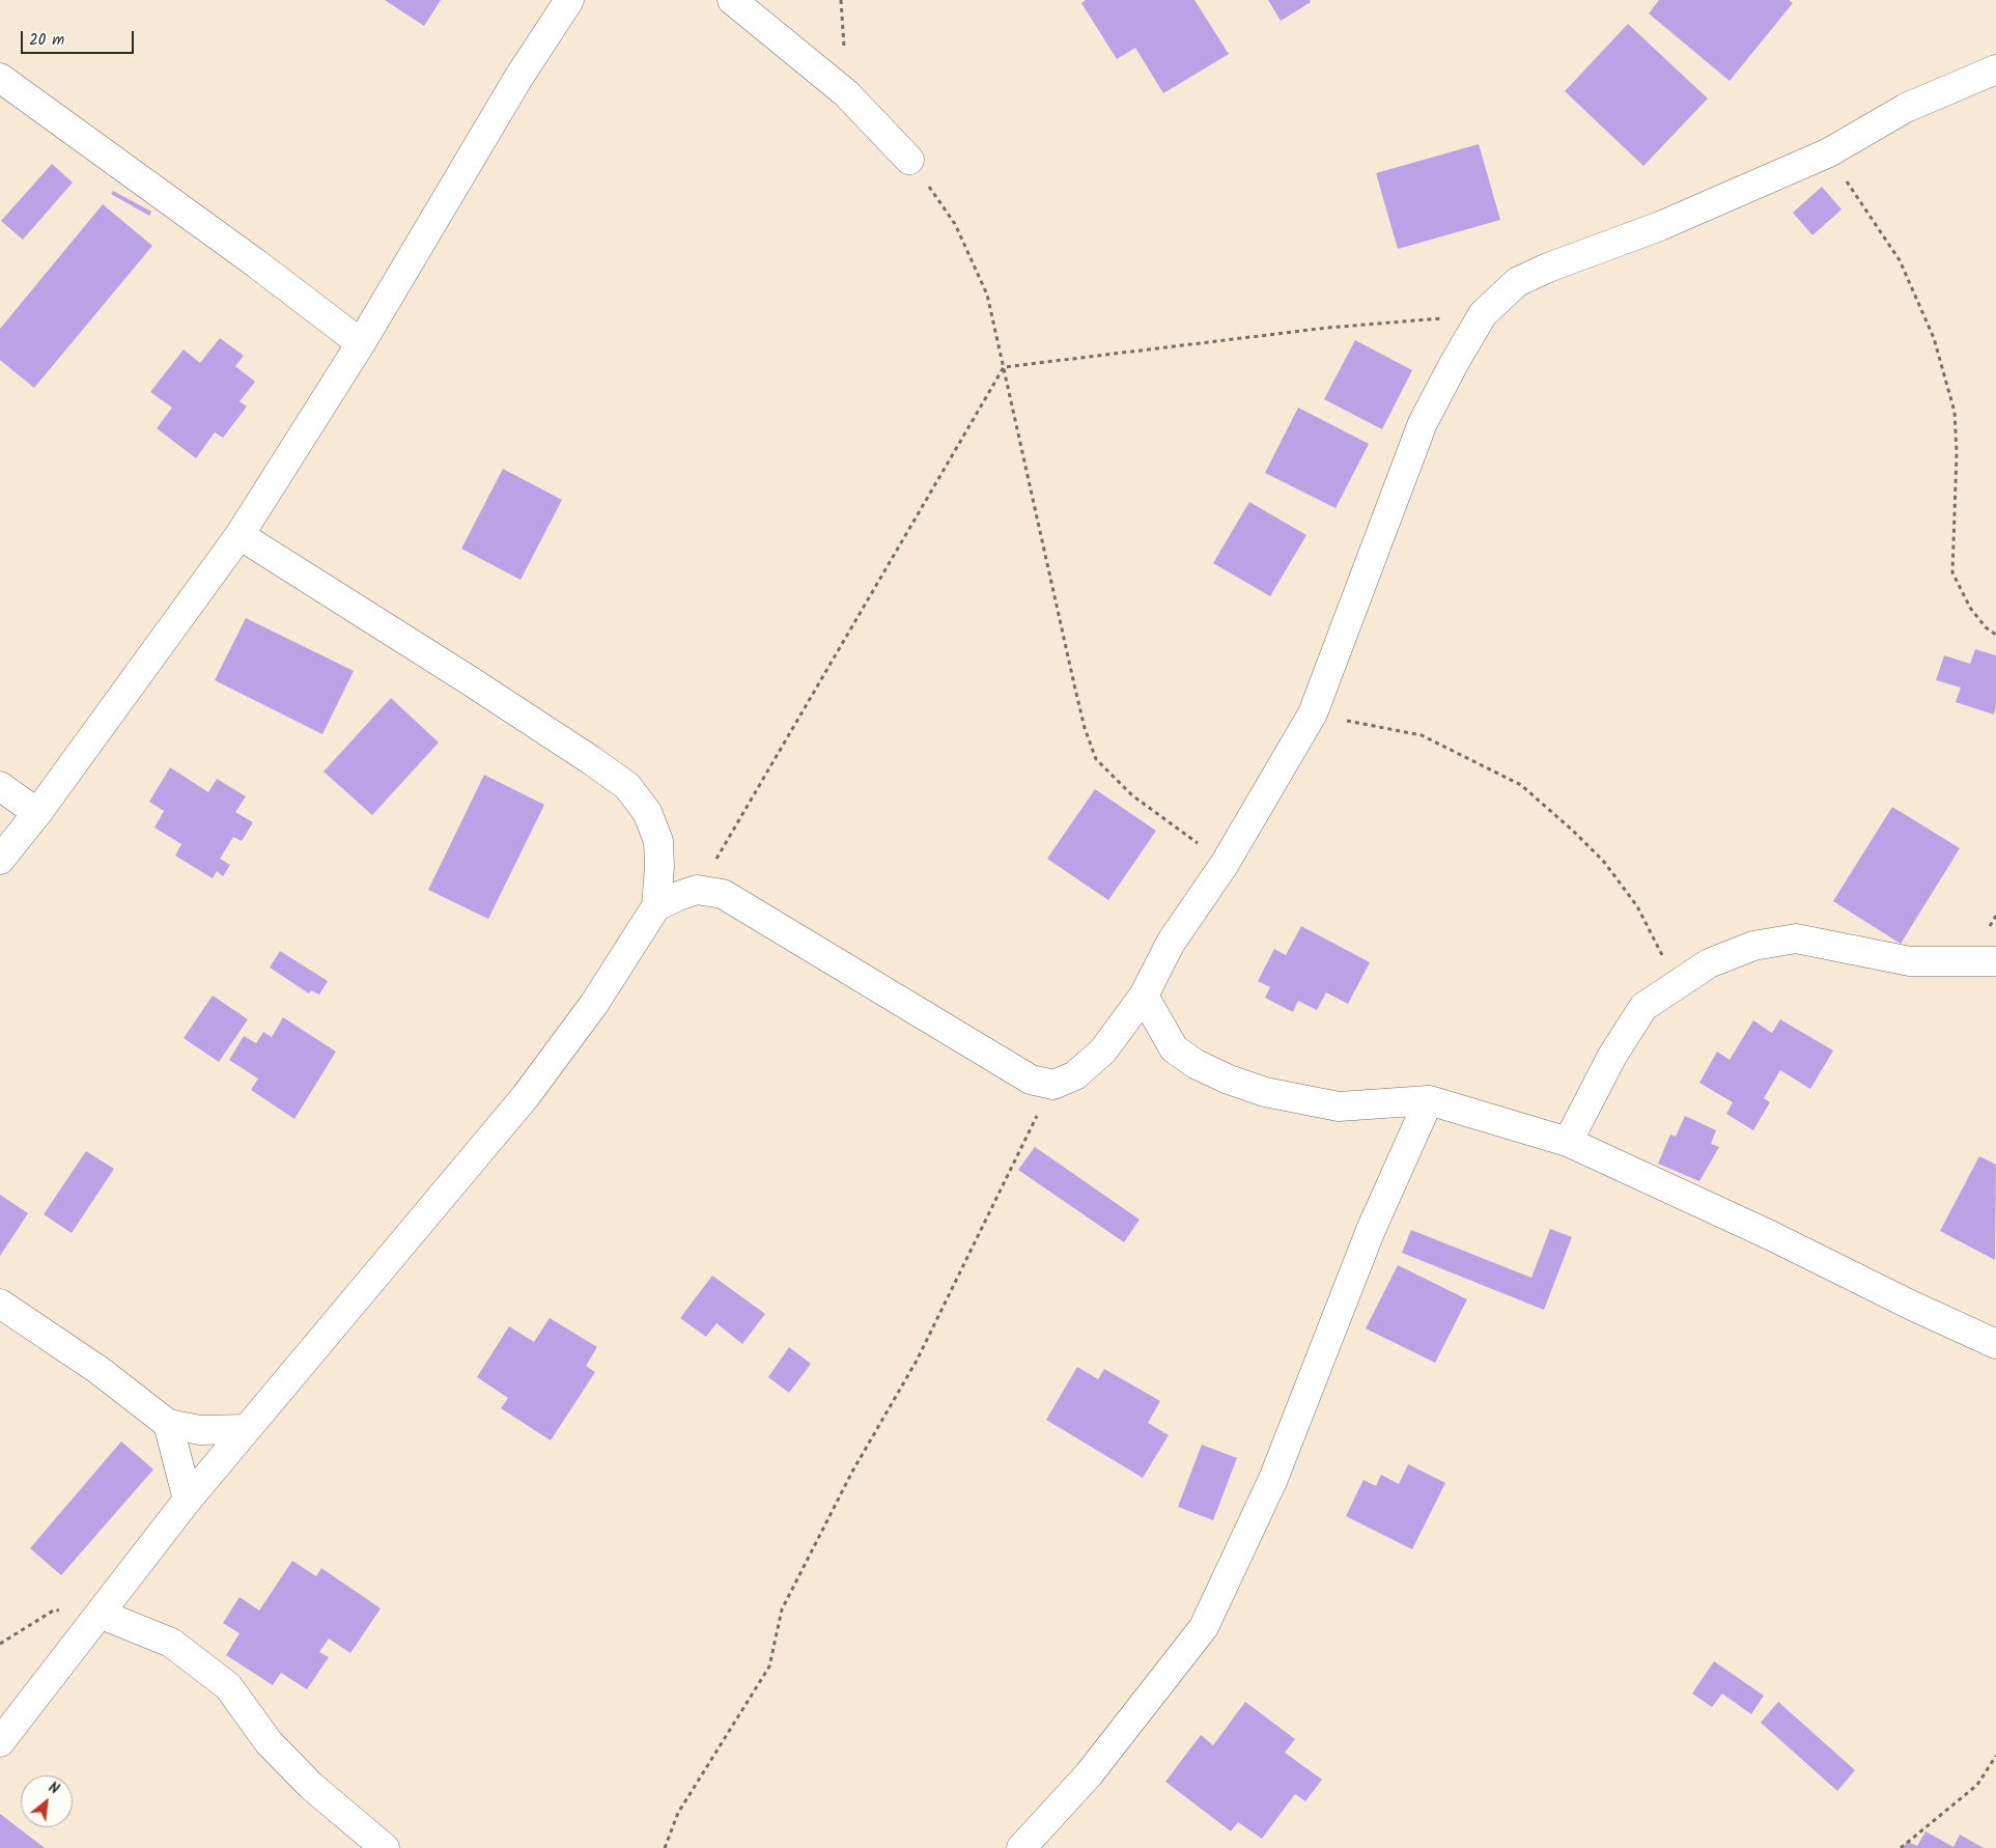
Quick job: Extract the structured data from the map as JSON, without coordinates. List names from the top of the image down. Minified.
{"scale_bar":"20 m","north":"top right"}
